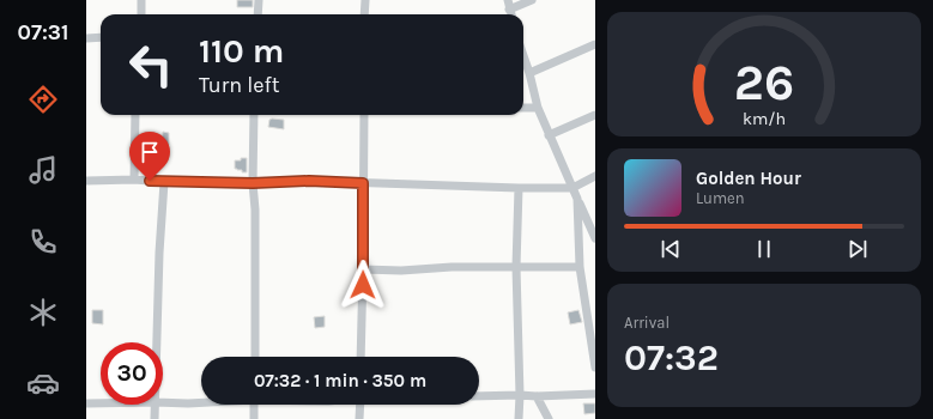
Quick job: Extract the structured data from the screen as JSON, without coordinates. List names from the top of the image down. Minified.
{"page":{"tabs":"07:31","turn":["110 m","Turn left"],"song":["Golden Hour","Lumen"],"tile":["Arrival","07:32"],"limit":"30","trip":"07:32 · 1 min · 350 m","gauge":["26","km/h"]}}
